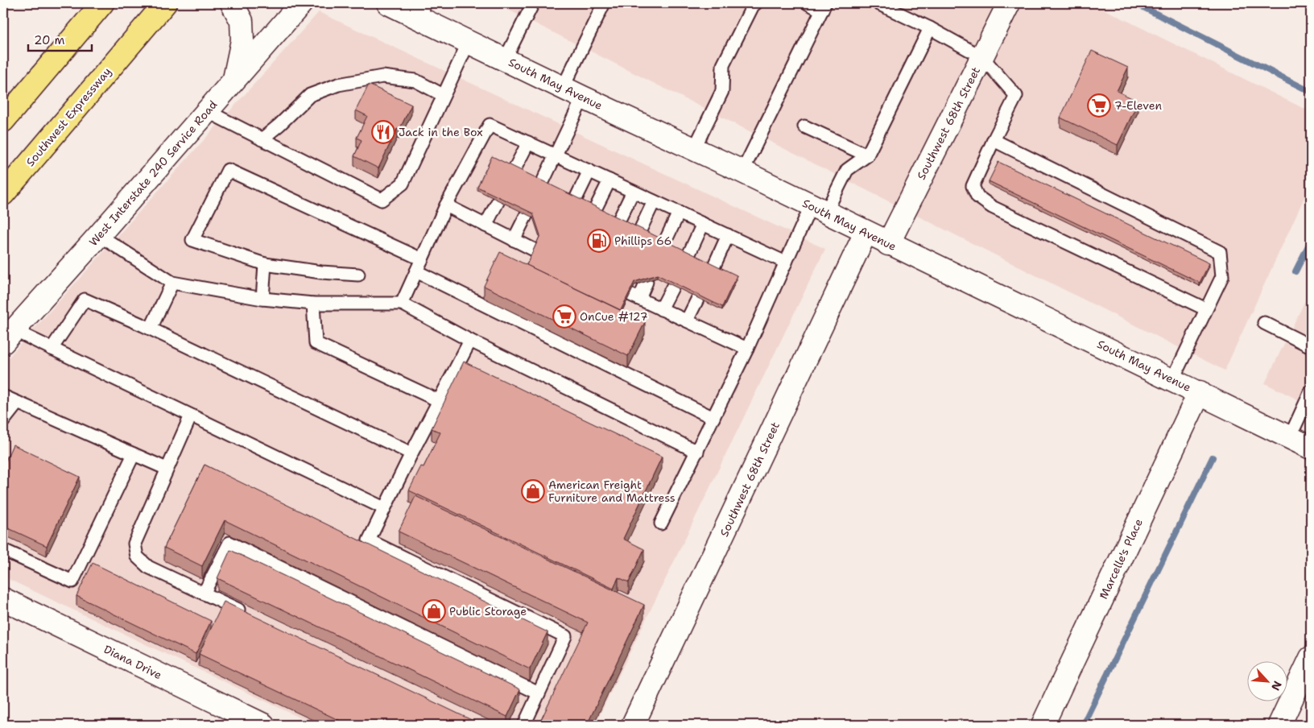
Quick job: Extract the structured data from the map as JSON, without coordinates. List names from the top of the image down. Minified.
{"streets":{"highway":["Southwest Expressway"],"main road":["South May Avenue","Southwest 68th Street","West Interstate 240 Service Road","Marcelle's Place","Diana Drive"]},"crossings":[["South May Avenue","Southwest 68th Street"],["South May Avenue","Marcelle's Place"]],"places":{"supermarket":["7-Eleven","OnCue #127"],"restaurant":["Jack in the Box"],"fuel station":["Phillips 66"],"shop":["American Freight Furniture and Mattress","Public Storage"]},"scale_bar":"20 m","north":"bottom right"}
